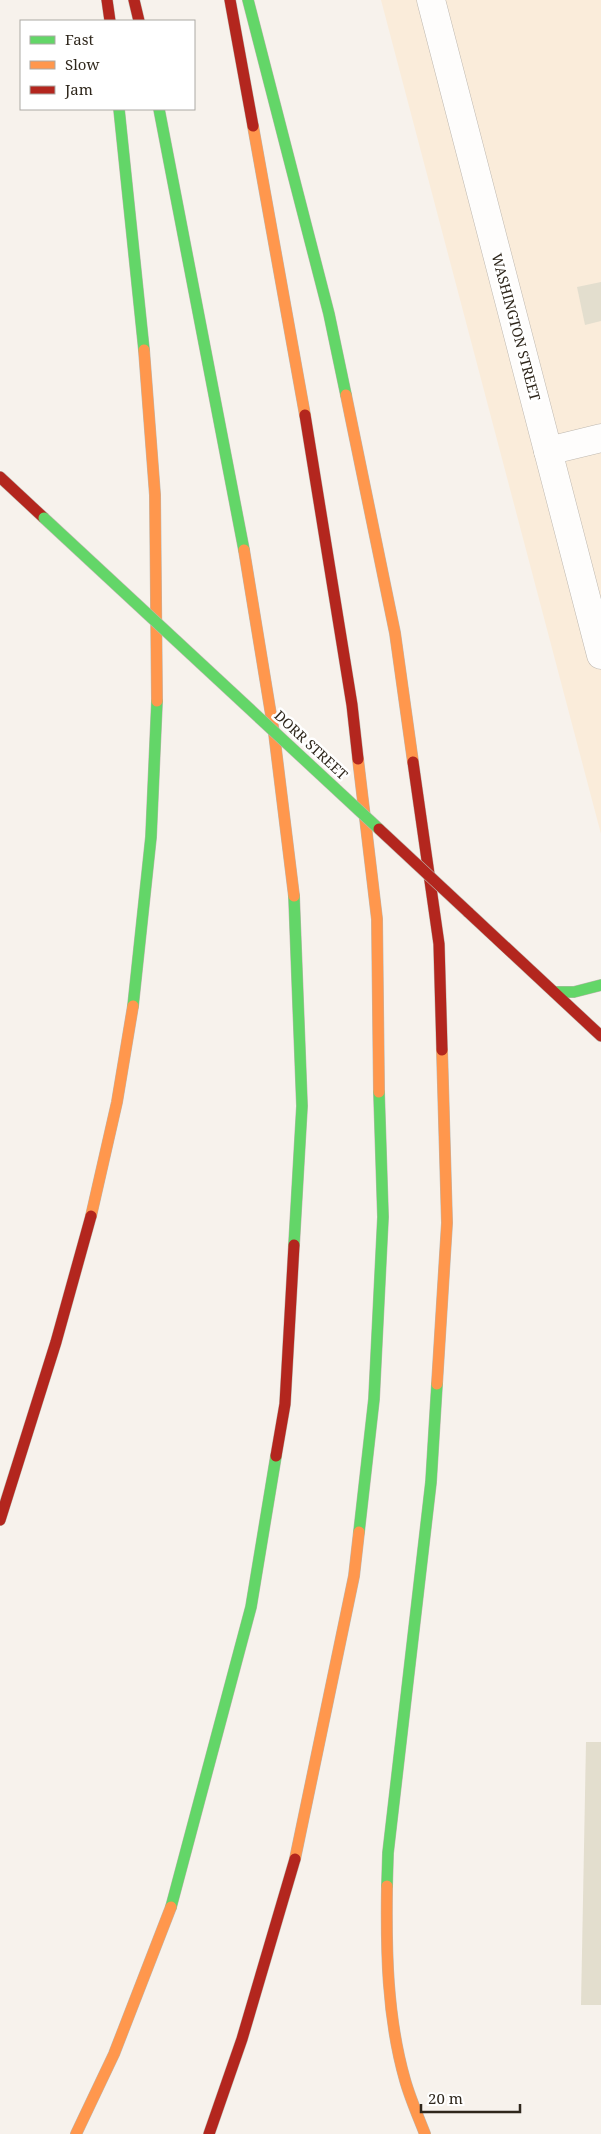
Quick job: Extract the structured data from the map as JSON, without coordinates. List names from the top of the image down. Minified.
{"streets":{"main road":["DORR STREET"],"street":["WASHINGTON STREET"]},"legend":["Fast","Slow","Jam"],"scale_bar":"20 m"}
